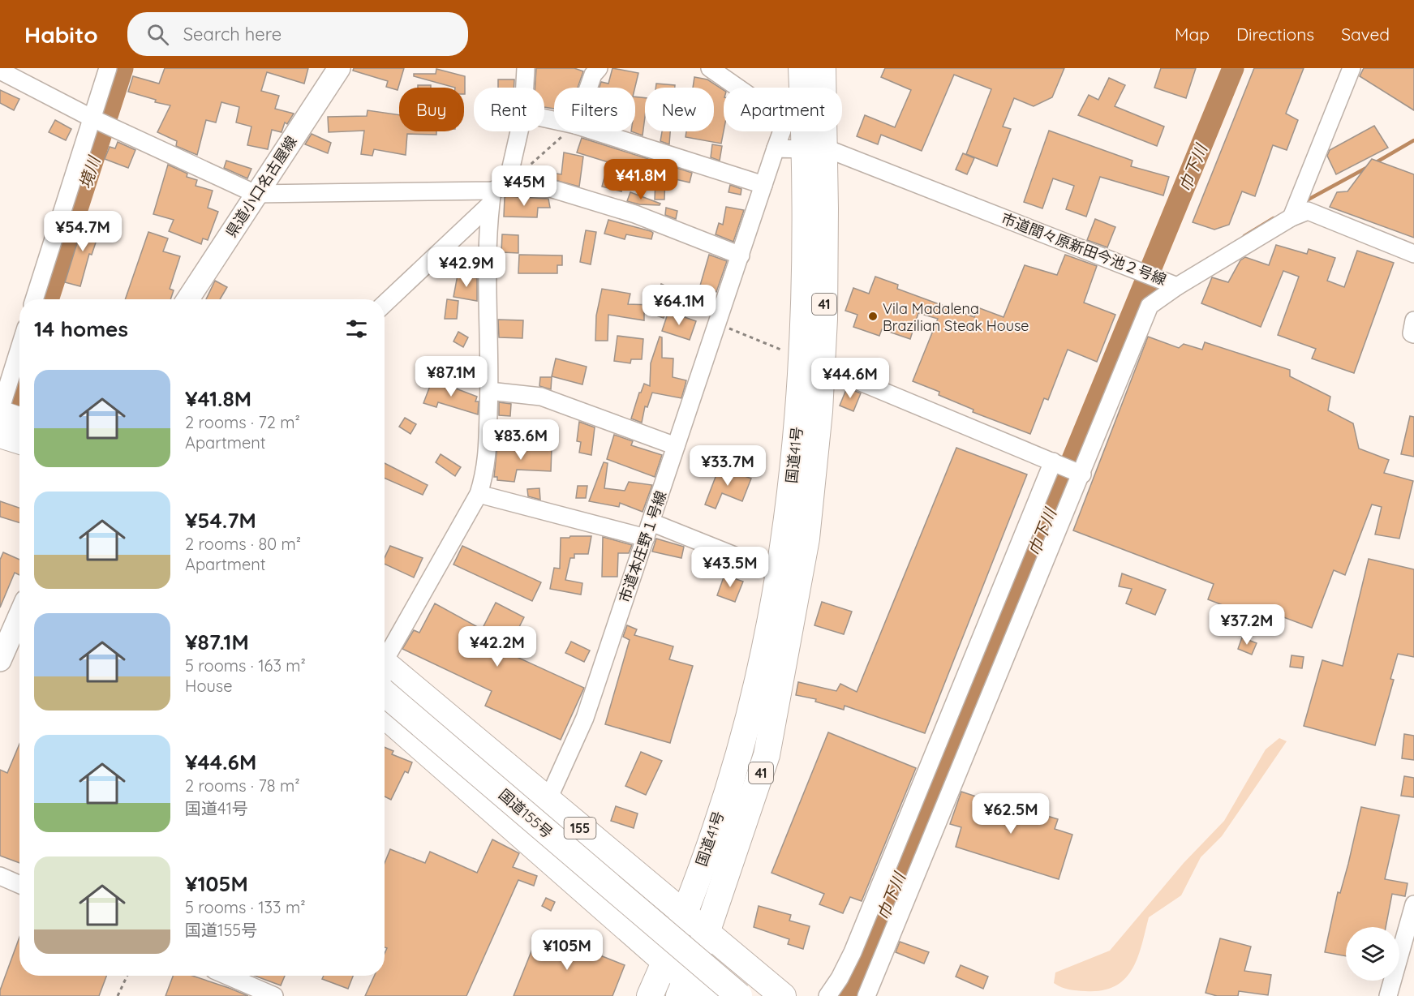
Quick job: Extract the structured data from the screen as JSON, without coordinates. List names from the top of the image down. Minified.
{"streets":{"highway":["41","国道41号","国道155号","155"],"main road":["県道小口名古屋線"],"street":["市道間々原新田今池２号線","市道本庄野１号線"]},"crossings":[["市道間々原新田今池２号線","国道41号"],["国道41号","155"],["市道本庄野１号線","155"]],"water":["巾下川","境川"],"places":["Vila Madalena Brazilian Steak House"],"page":{"header":"Habito","search":"Search here","nav":["Map","Directions","Saved"],"chip":["Buy","Rent","Filters","New","Apartment"],"price":["¥41.8M","¥45M","¥54.7M","¥42.9M","¥64.1M","¥87.1M","¥44.6M","¥83.6M","¥33.7M","¥43.5M","¥37.2M","¥42.2M","¥62.5M","¥105M"],"heading":"14 homes","list":[{"name":"¥41.8M","note":"2 rooms · 72 m² · Apartment"},{"name":"¥54.7M","note":"2 rooms · 80 m² · Apartment"},{"name":"¥87.1M","note":"5 rooms · 163 m² · House"},{"name":"¥44.6M","note":"2 rooms · 78 m² · 国道41号"},{"name":"¥105M","note":"5 rooms · 133 m² · 国道155号"}]}}
